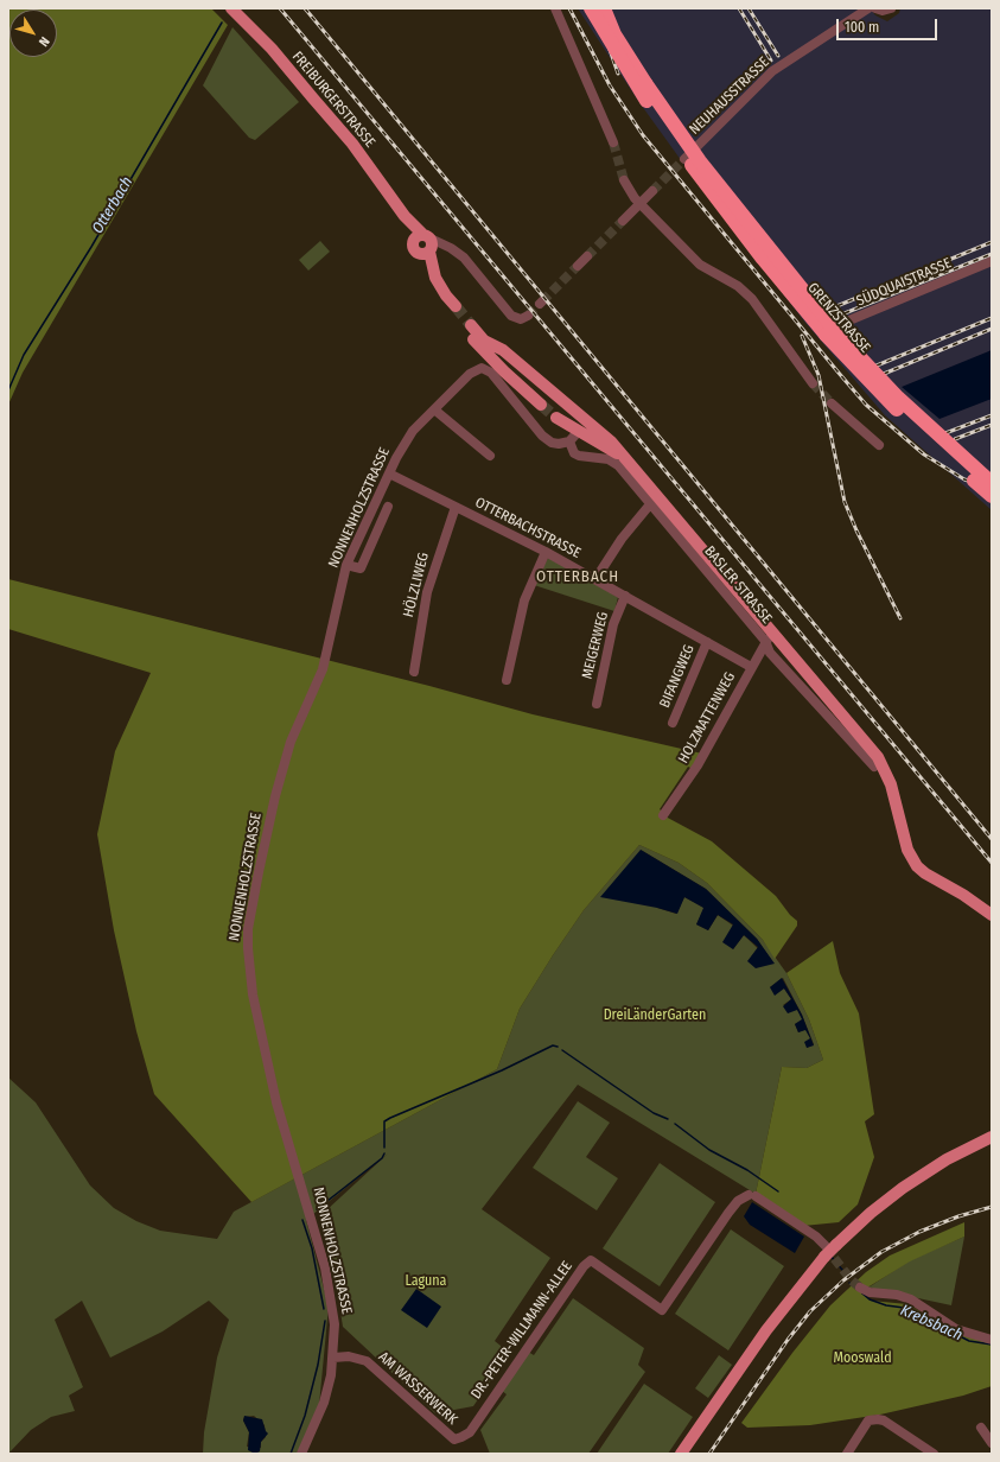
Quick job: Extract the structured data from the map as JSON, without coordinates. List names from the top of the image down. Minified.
{"streets":{"main road":["FREIBURGERSTRASSE"],"street":["NEUHAUSSTRASSE","SÜDQUAISTRASSE","GRENZSTRASSE","NONNENHOLZSTRASSE","OTTERBACHSTRASSE","HÖLZLIWEG","BASLER STRASSE","MEIGERWEG","BIFANGWEG","HOLZMATTENWEG","DR.-PETER-WILLMANN-ALLEE","AM WASSERWERK"]},"crossings":[["NEUHAUSSTRASSE","GRENZSTRASSE"],["SÜDQUAISTRASSE","GRENZSTRASSE"],["NONNENHOLZSTRASSE","OTTERBACHSTRASSE"],["NONNENHOLZSTRASSE","BASLER STRASSE"],["NONNENHOLZSTRASSE","AM WASSERWERK"],["OTTERBACHSTRASSE","HÖLZLIWEG"],["OTTERBACHSTRASSE","MEIGERWEG"],["OTTERBACHSTRASSE","BIFANGWEG"],["OTTERBACHSTRASSE","HOLZMATTENWEG"],["BASLER STRASSE","HOLZMATTENWEG"],["DR.-PETER-WILLMANN-ALLEE","AM WASSERWERK"]],"districts":["OTTERBACH"],"water":["Otterbach","Krebsbach"],"parks":["DreiLänderGarten","Laguna","Mooswald"],"scale_bar":"100 m","north":"bottom right"}
